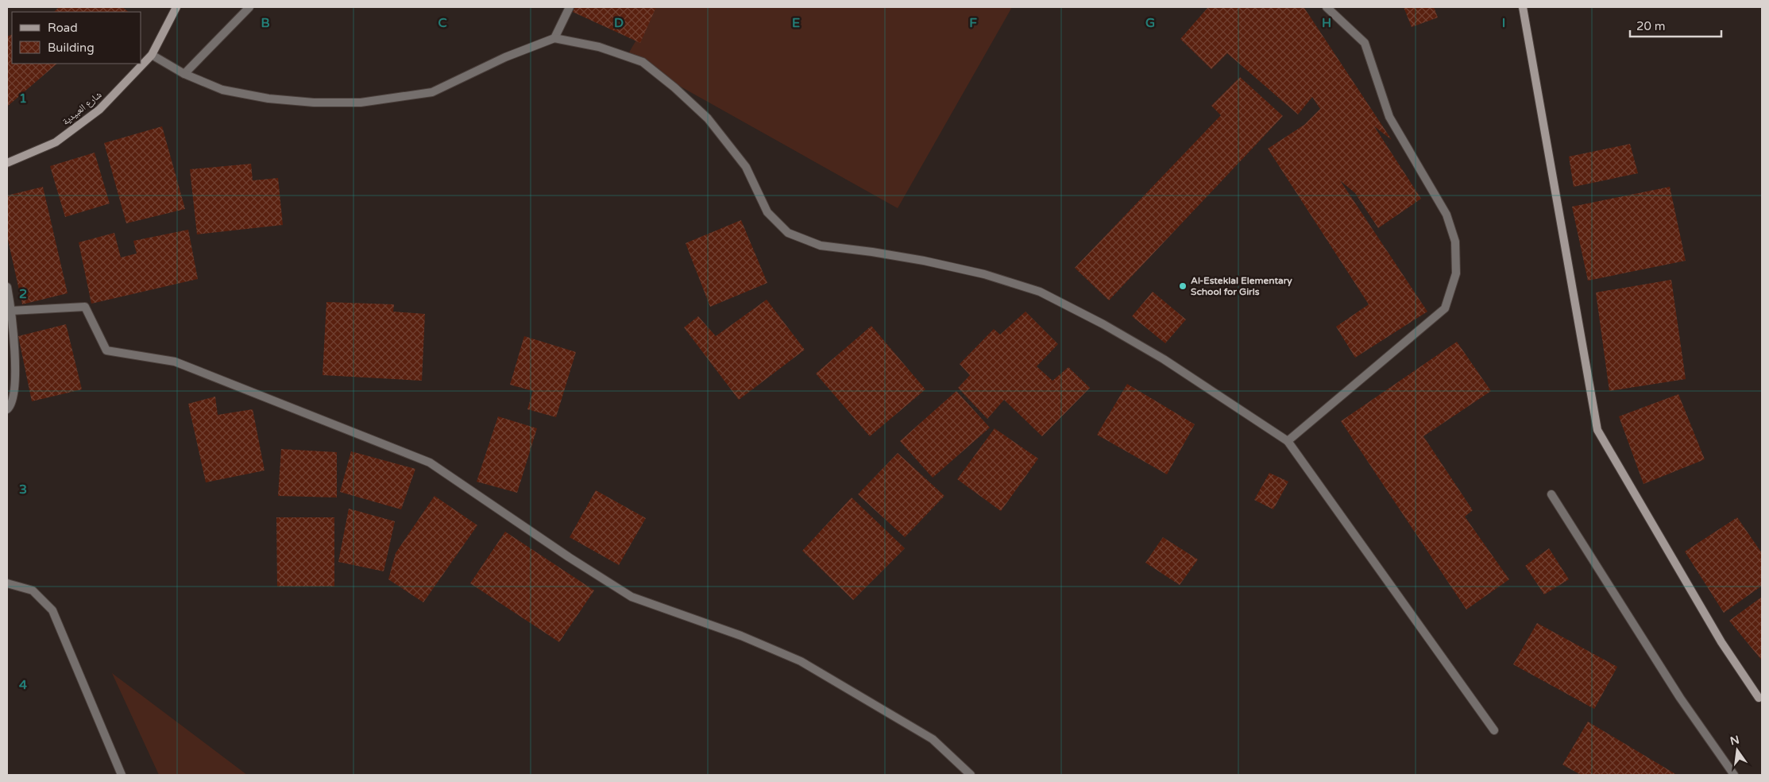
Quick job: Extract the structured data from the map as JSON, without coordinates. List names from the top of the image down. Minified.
{"streets":{"street":["شارع العبيدية"]},"places":["Al-Esteklal Elementary School for Girls"],"legend":["Road","Building"],"scale_bar":"20 m","north":"top","grid":{"columns":["B","C","D","E","F","G","H","I"],"rows":["1","2","3","4"]}}
